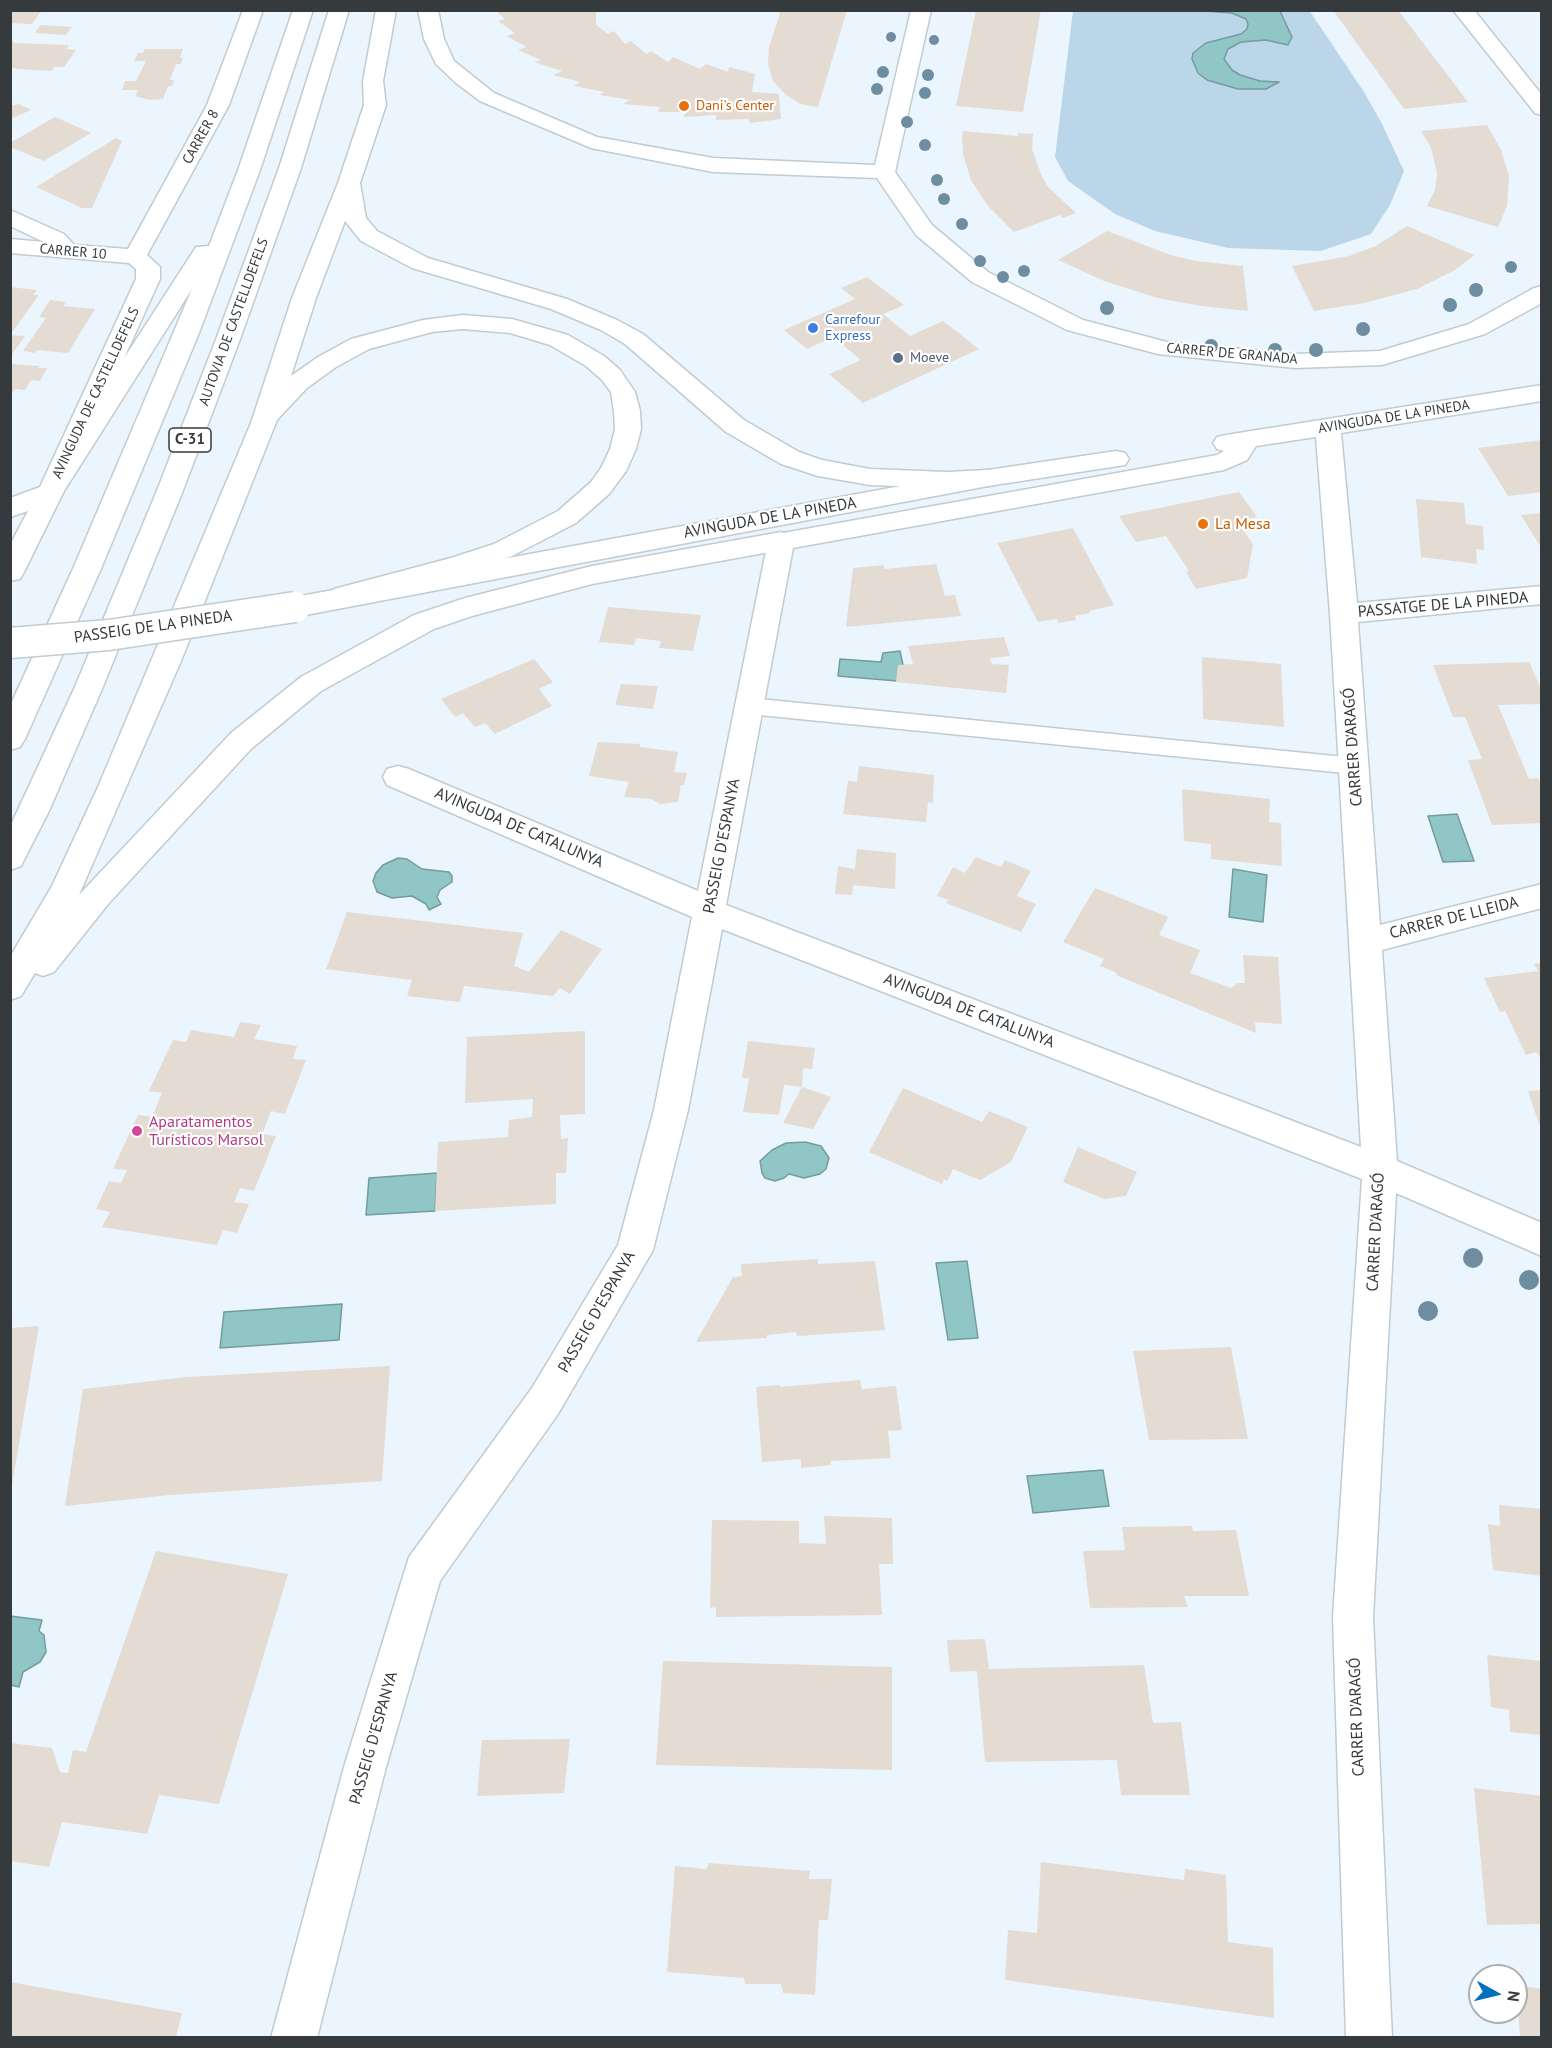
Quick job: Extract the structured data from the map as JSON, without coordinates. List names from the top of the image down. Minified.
{"streets":{"main road":["CARRER 8","CARRER 10","AUTOVIA DE CASTELLDEFELS","CARRER DE GRANADA","AVINGUDA DE CASTELLDEFELS","AVINGUDA DE LA PINEDA","C-31","PASSATGE DE LA PINEDA","PASSEIG DE LA PINEDA","CARRER D'ARAGÓ","AVINGUDA DE CATALUNYA","PASSEIG D'ESPANYA","CARRER DE LLEIDA"]},"crossings":[["CARRER 8","CARRER 10"],["CARRER 8","AVINGUDA DE CASTELLDEFELS"],["CARRER 10","AVINGUDA DE CASTELLDEFELS"],["AVINGUDA DE LA PINEDA","PASSEIG DE LA PINEDA"],["AVINGUDA DE LA PINEDA","CARRER D'ARAGÓ"],["AVINGUDA DE LA PINEDA","PASSEIG D'ESPANYA"],["PASSATGE DE LA PINEDA","CARRER D'ARAGÓ"],["CARRER D'ARAGÓ","AVINGUDA DE CATALUNYA"],["CARRER D'ARAGÓ","CARRER DE LLEIDA"],["AVINGUDA DE CATALUNYA","PASSEIG D'ESPANYA"]],"places":["Dani's Center","Carrefour Express","Moeve","La Mesa","Aparatamentos Turísticos Marsol"],"north":"right"}
